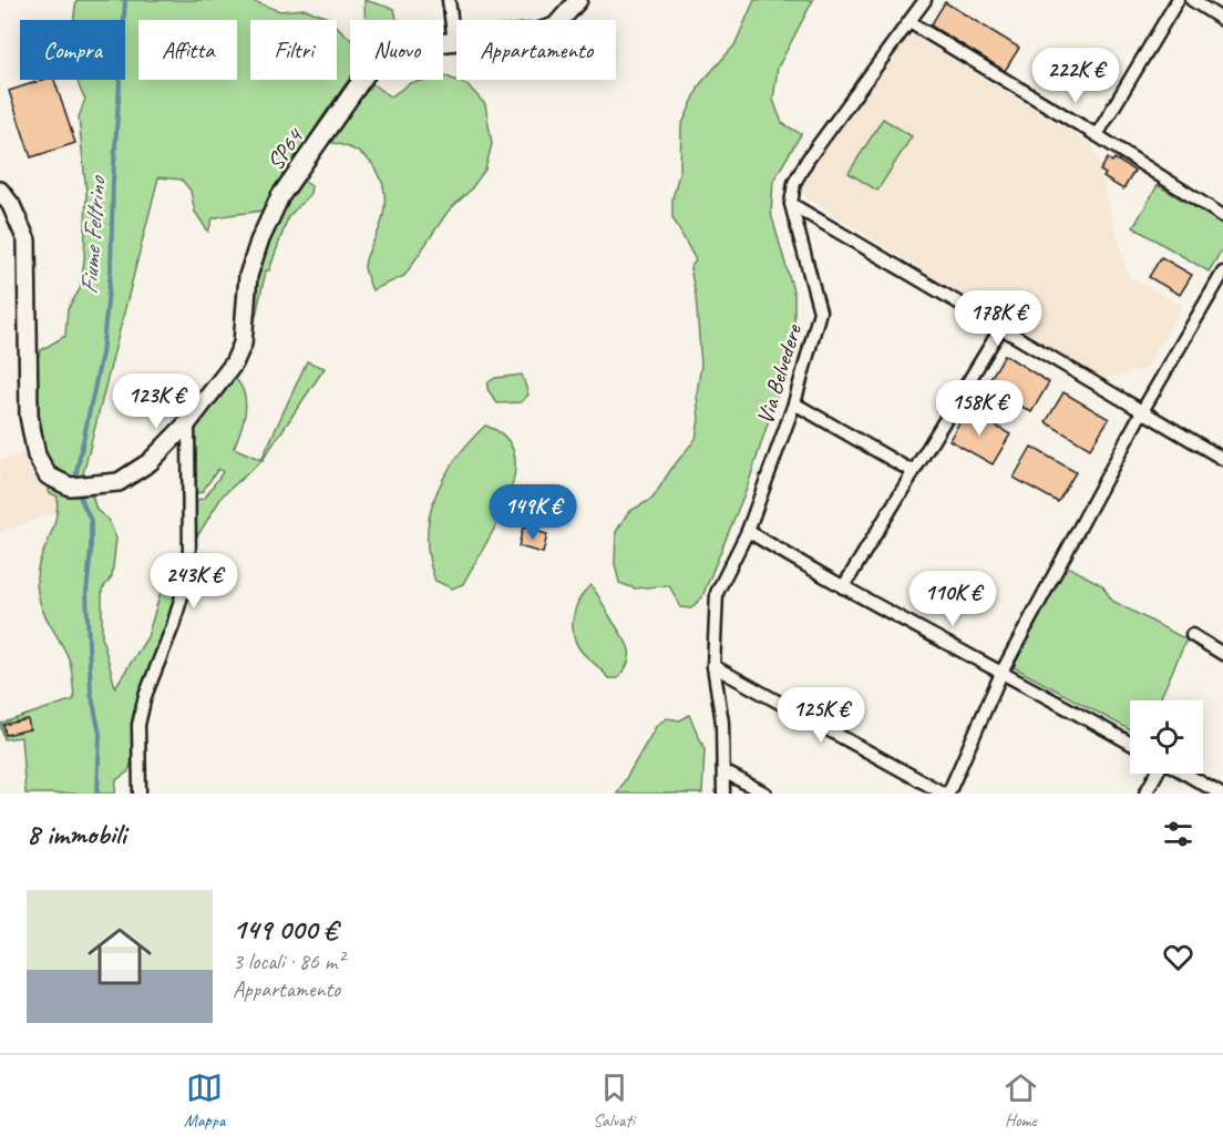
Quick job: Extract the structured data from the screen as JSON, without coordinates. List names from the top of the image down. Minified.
{"streets":{"street":["SP64","Via Belvedere"]},"water":["Fiume Feltrino"],"page":{"chip":["Compra","Affitta","Filtri","Nuovo","Appartamento"],"price":["222K €","178K €","123K €","158K €","149K €","243K €","110K €","125K €"],"heading":"8 immobili","list":[{"name":"149 000 €","note":"3 locali · 86 m² · Appartamento"}],"tabs":["Mappa","Salvati","Home"]}}
